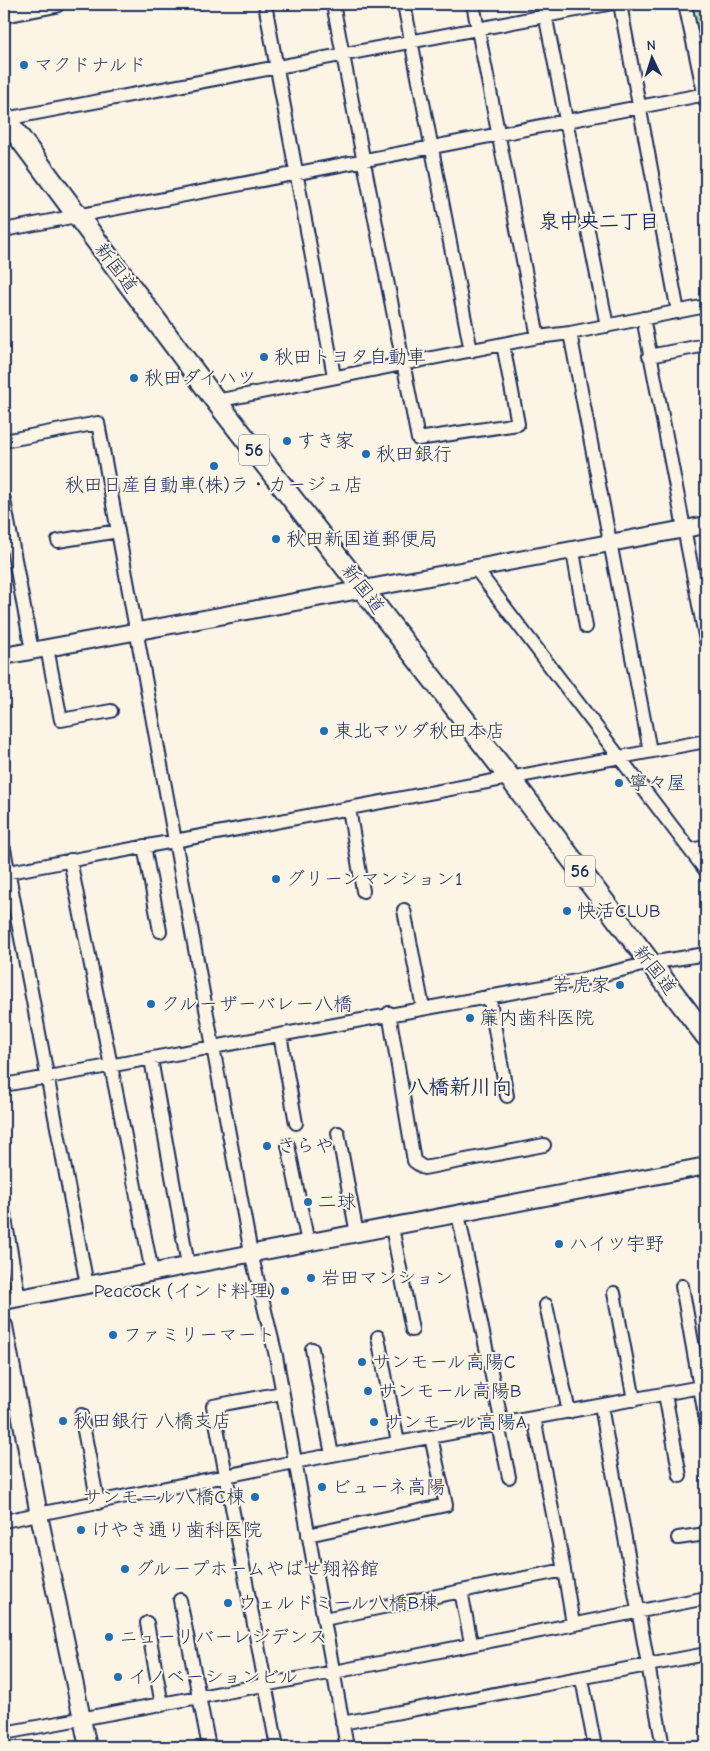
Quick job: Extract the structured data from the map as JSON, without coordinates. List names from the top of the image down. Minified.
{"streets":{"main road":["新国道","56"]},"districts":["泉中央二丁目","八橋新川向"],"places":["マクドナルド","秋田トヨタ自動車","秋田ダイハツ","すき家","秋田銀行","秋田日産自動車(株)ラ・カージュ店","秋田新国道郵便局","東北マツダ秋田本店","寧々屋","グリーンマンション1","快活CLUB","若虎家","クルーザーバレー八橋","簾内歯科医院","さらや","二球","ハイツ宇野","岩田マンション","Peacock (インド料理)","ファミリーマート","サンモール高陽C","サンモール高陽B","秋田銀行 八橋支店","サンモール高陽A","ビューネ高陽","サンモール八橋C棟","けやき通り歯科医院","グループホームやばせ翔裕館","ウェルドミール八橋B棟","ニューリバーレジデンス","イノベーションビル"],"north":"top"}
